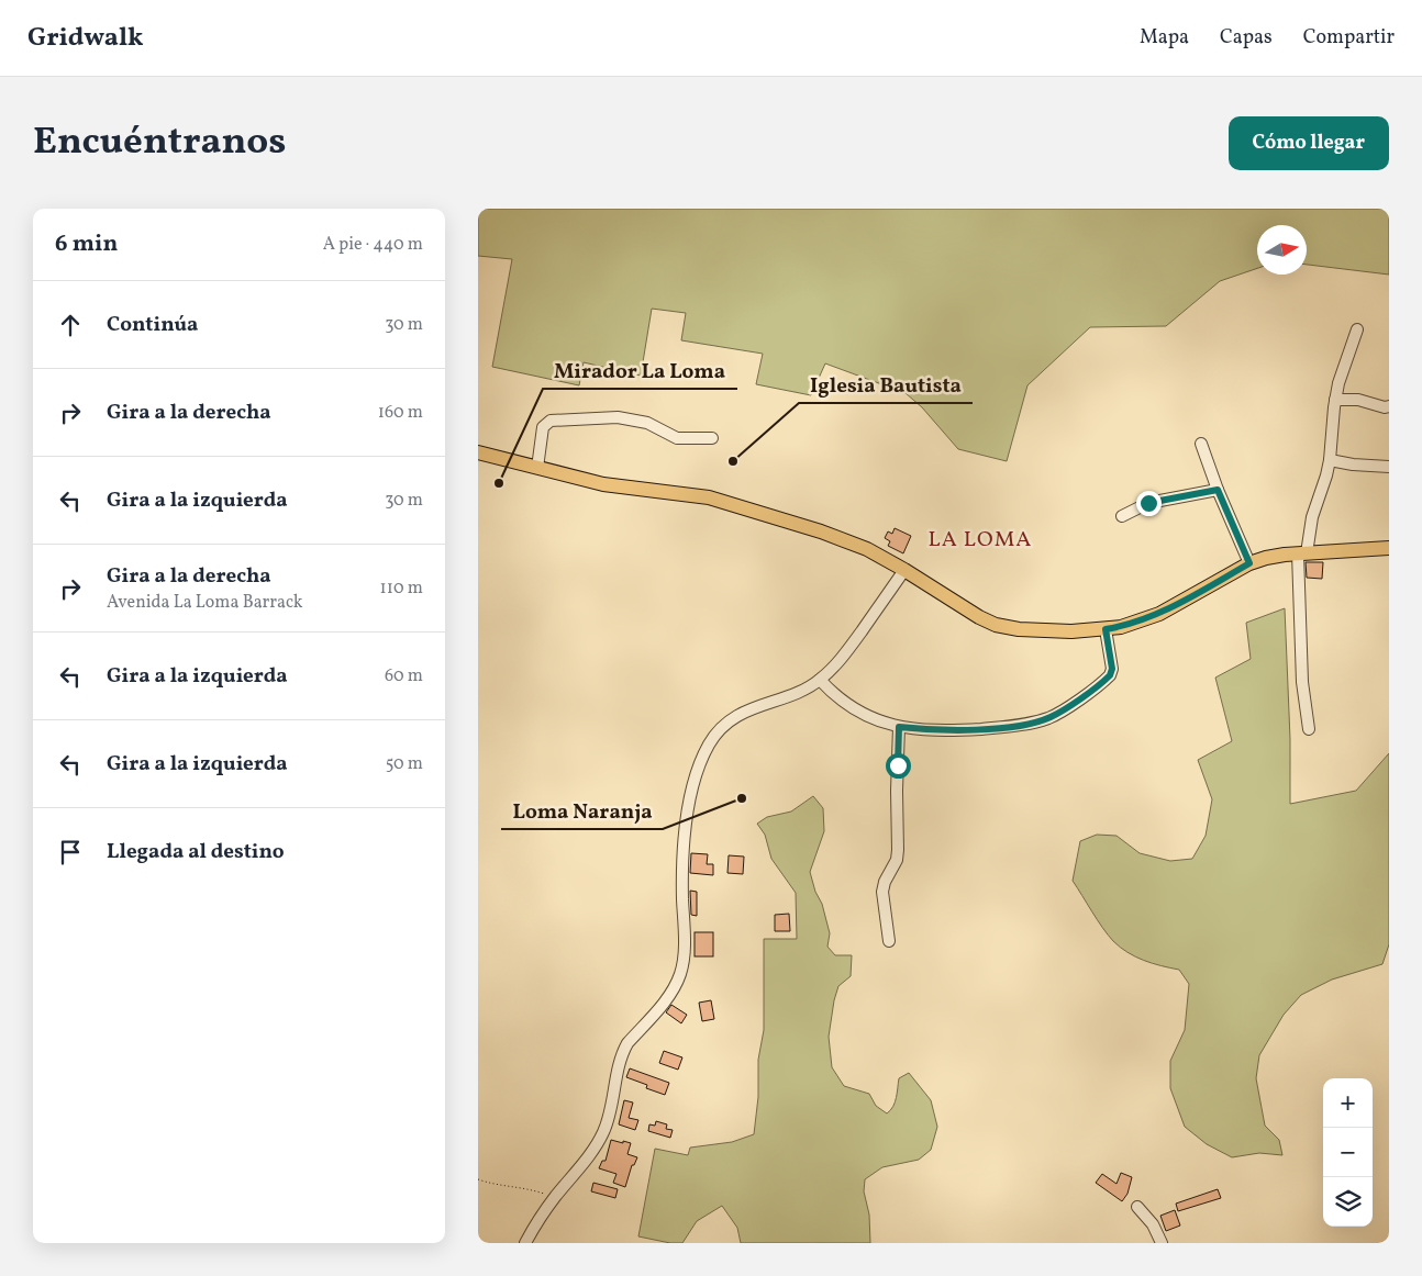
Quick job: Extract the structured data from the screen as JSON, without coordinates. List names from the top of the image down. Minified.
{"districts":["LA LOMA"],"places":["Iglesia Bautista","Mirador La Loma","Loma Naranja"],"north":"right","page":{"header":"Gridwalk","nav":["Mapa","Capas","Compartir"],"title":"Encuéntranos","buttons":"Cómo llegar","heading":["6 min","A pie · 440 m"],"list":[["Continúa","30 m"],["Gira a la derecha","160 m"],["Gira a la izquierda","30 m"],["Gira a la derecha","Avenida La Loma Barrack","110 m"],["Gira a la izquierda","60 m"],["Gira a la izquierda","50 m"],"Llegada al destino"],"map_buttons":["+","−"]}}
